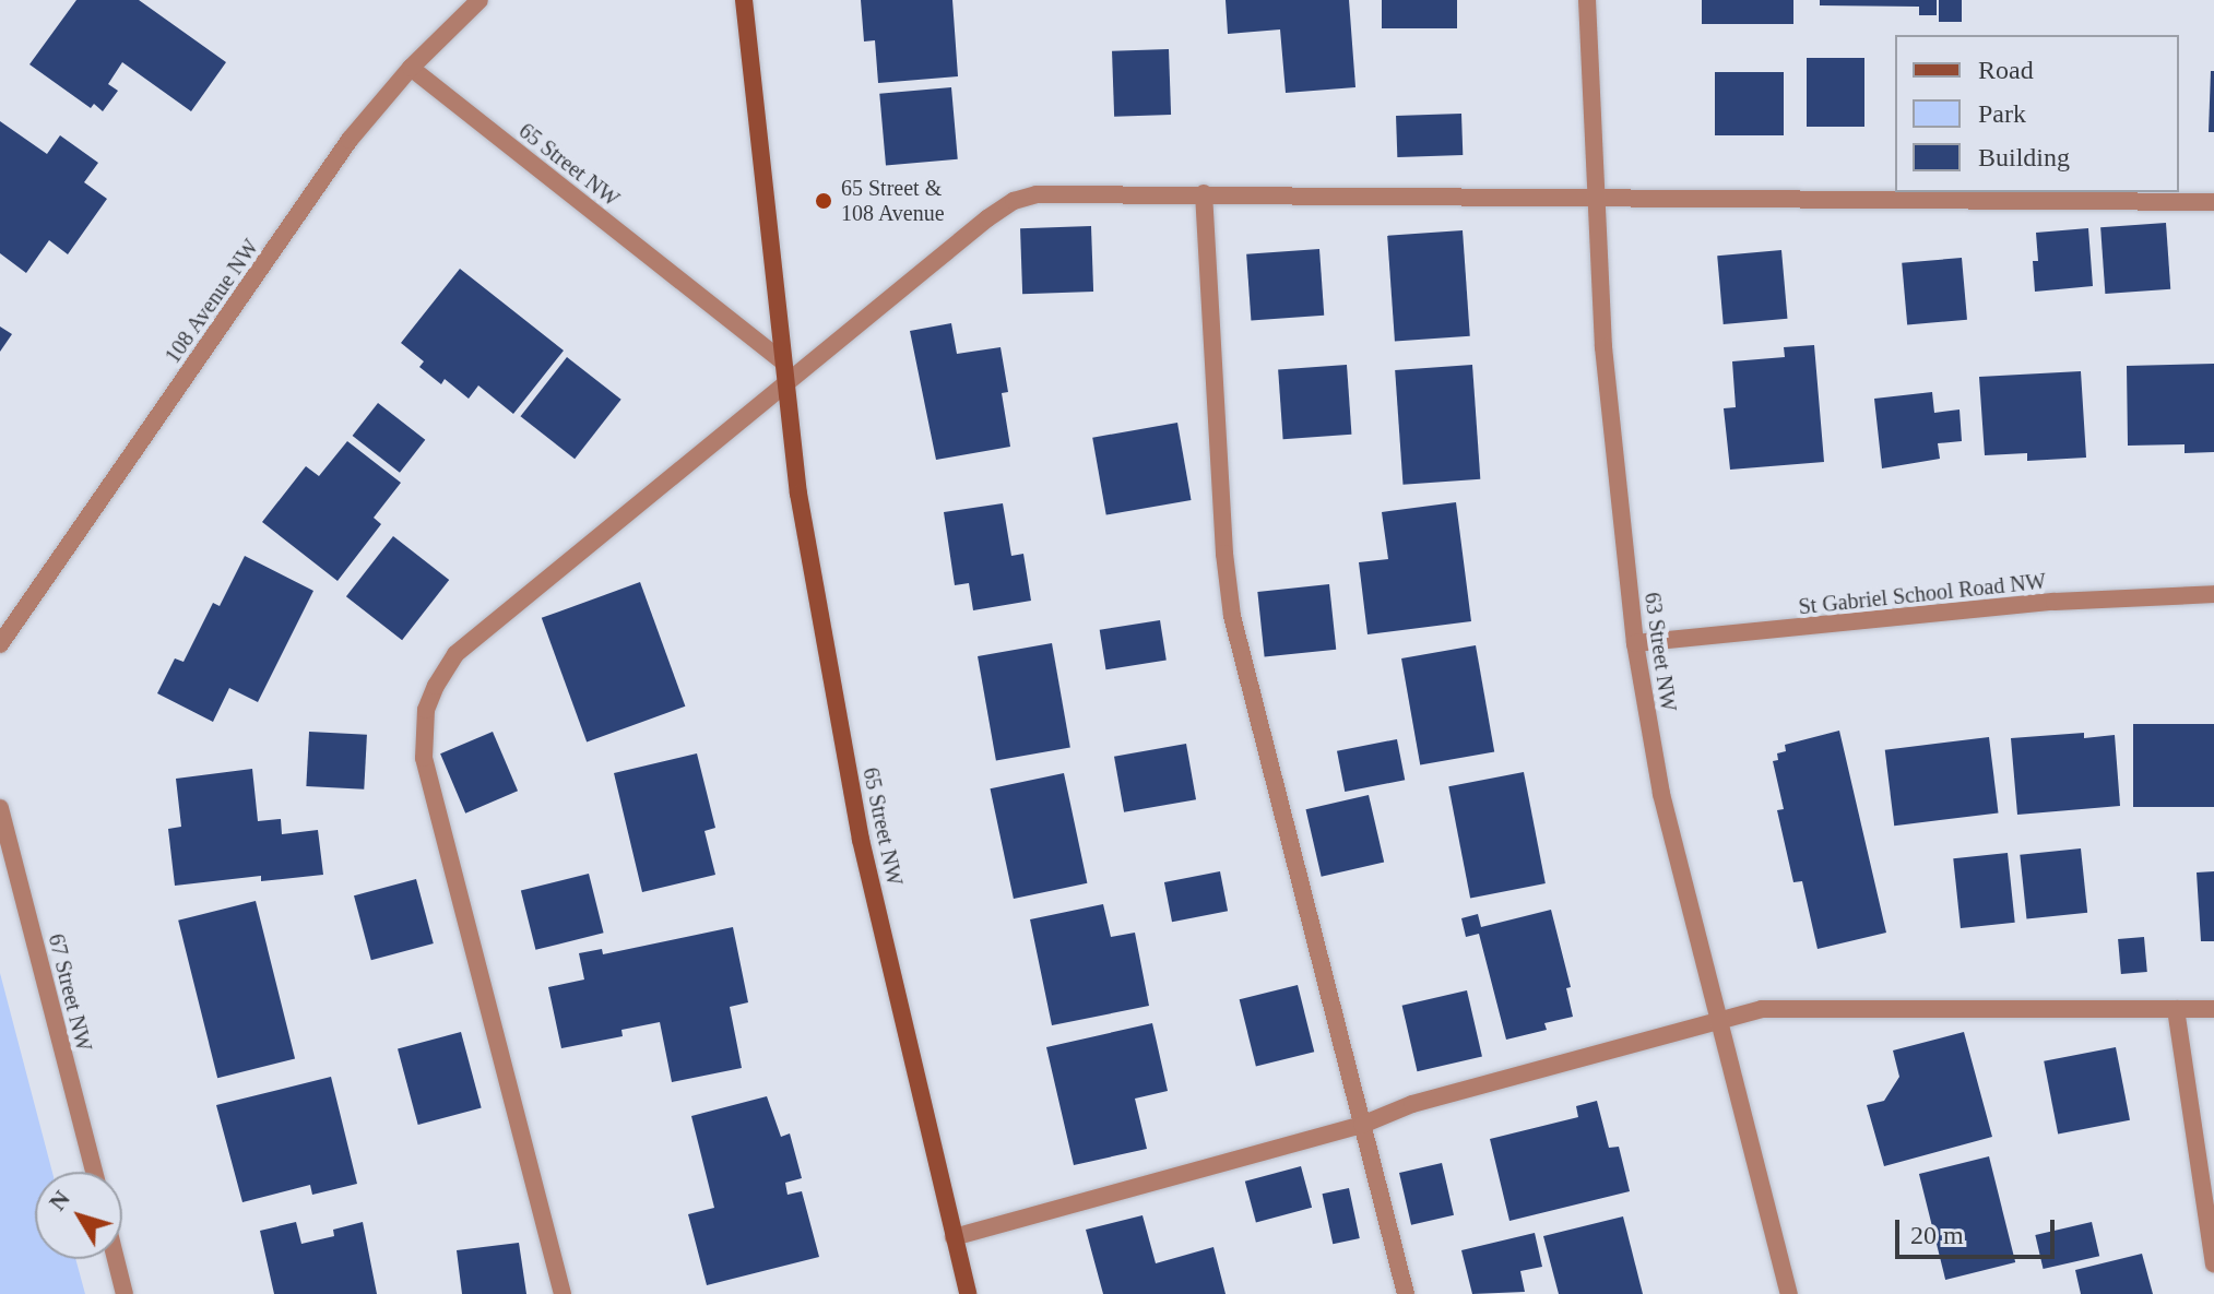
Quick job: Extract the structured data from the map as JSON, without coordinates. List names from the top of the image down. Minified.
{"streets":{"street":["65 Street NW","108 Avenue NW","St Gabriel School Road NW","63 Street NW","67 Street NW"]},"crossings":[["65 Street NW","108 Avenue NW"],["St Gabriel School Road NW","63 Street NW"]],"places":["65 Street & 108 Avenue"],"legend":["Road","Park","Building"],"scale_bar":"20 m","north":"top left"}
